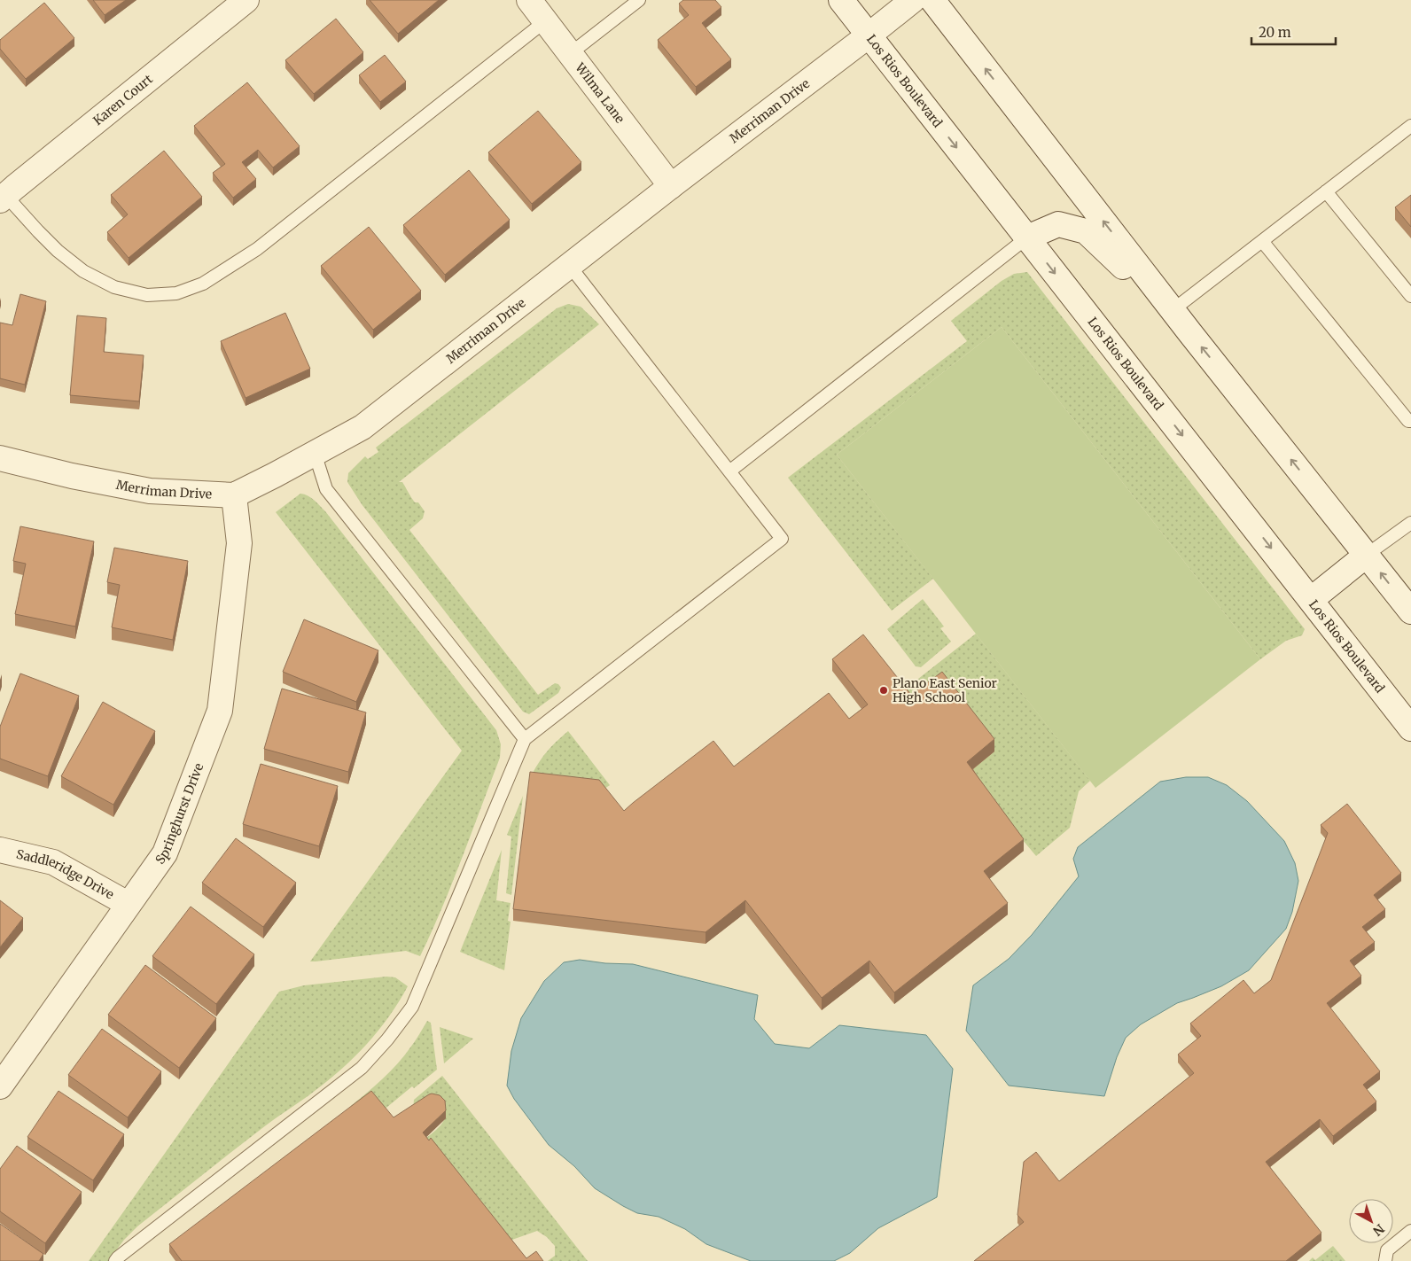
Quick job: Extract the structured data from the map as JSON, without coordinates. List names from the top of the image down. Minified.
{"streets":{"street":["Los Rios Boulevard","Wilma Lane","Karen Court","Merriman Drive","Springhurst Drive","Saddleridge Drive"]},"crossings":[["Los Rios Boulevard","Merriman Drive"],["Wilma Lane","Merriman Drive"],["Merriman Drive","Springhurst Drive"],["Springhurst Drive","Saddleridge Drive"]],"places":["Plano East Senior High School"],"scale_bar":"20 m","north":"bottom right"}
